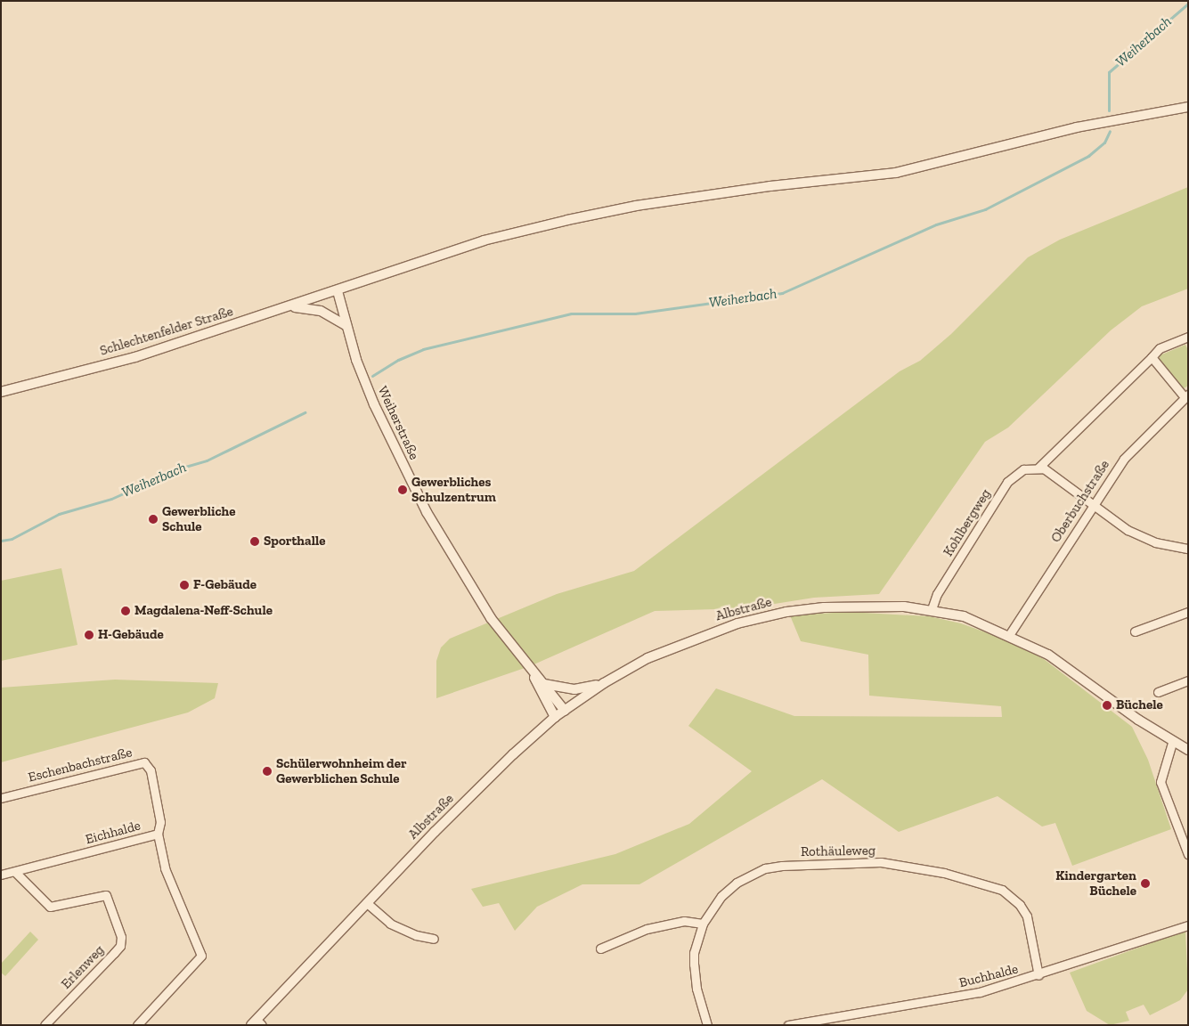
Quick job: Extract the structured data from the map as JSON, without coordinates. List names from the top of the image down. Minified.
{"streets":{"street":["Schlechtenfelder Straße","Weiherstraße","Oberbuchstraße","Kohlbergweg","Albstraße","Eschenbachstraße","Eichhalde","Rothäuleweg","Erlenweg","Buchhalde"]},"crossings":[["Schlechtenfelder Straße","Weiherstraße"],["Weiherstraße","Albstraße"],["Oberbuchstraße","Albstraße"],["Kohlbergweg","Albstraße"],["Eschenbachstraße","Eichhalde"],["Eichhalde","Erlenweg"],["Rothäuleweg","Buchhalde"]],"water":["Weiherbach"],"places":["Gewerbliches Schulzentrum","Gewerbliche Schule","Sporthalle","F-Gebäude","Magdalena-Neff-Schule","H-Gebäude","Büchele","Schülerwohnheim der Gewerblichen Schule","Kindergarten Büchele"]}
